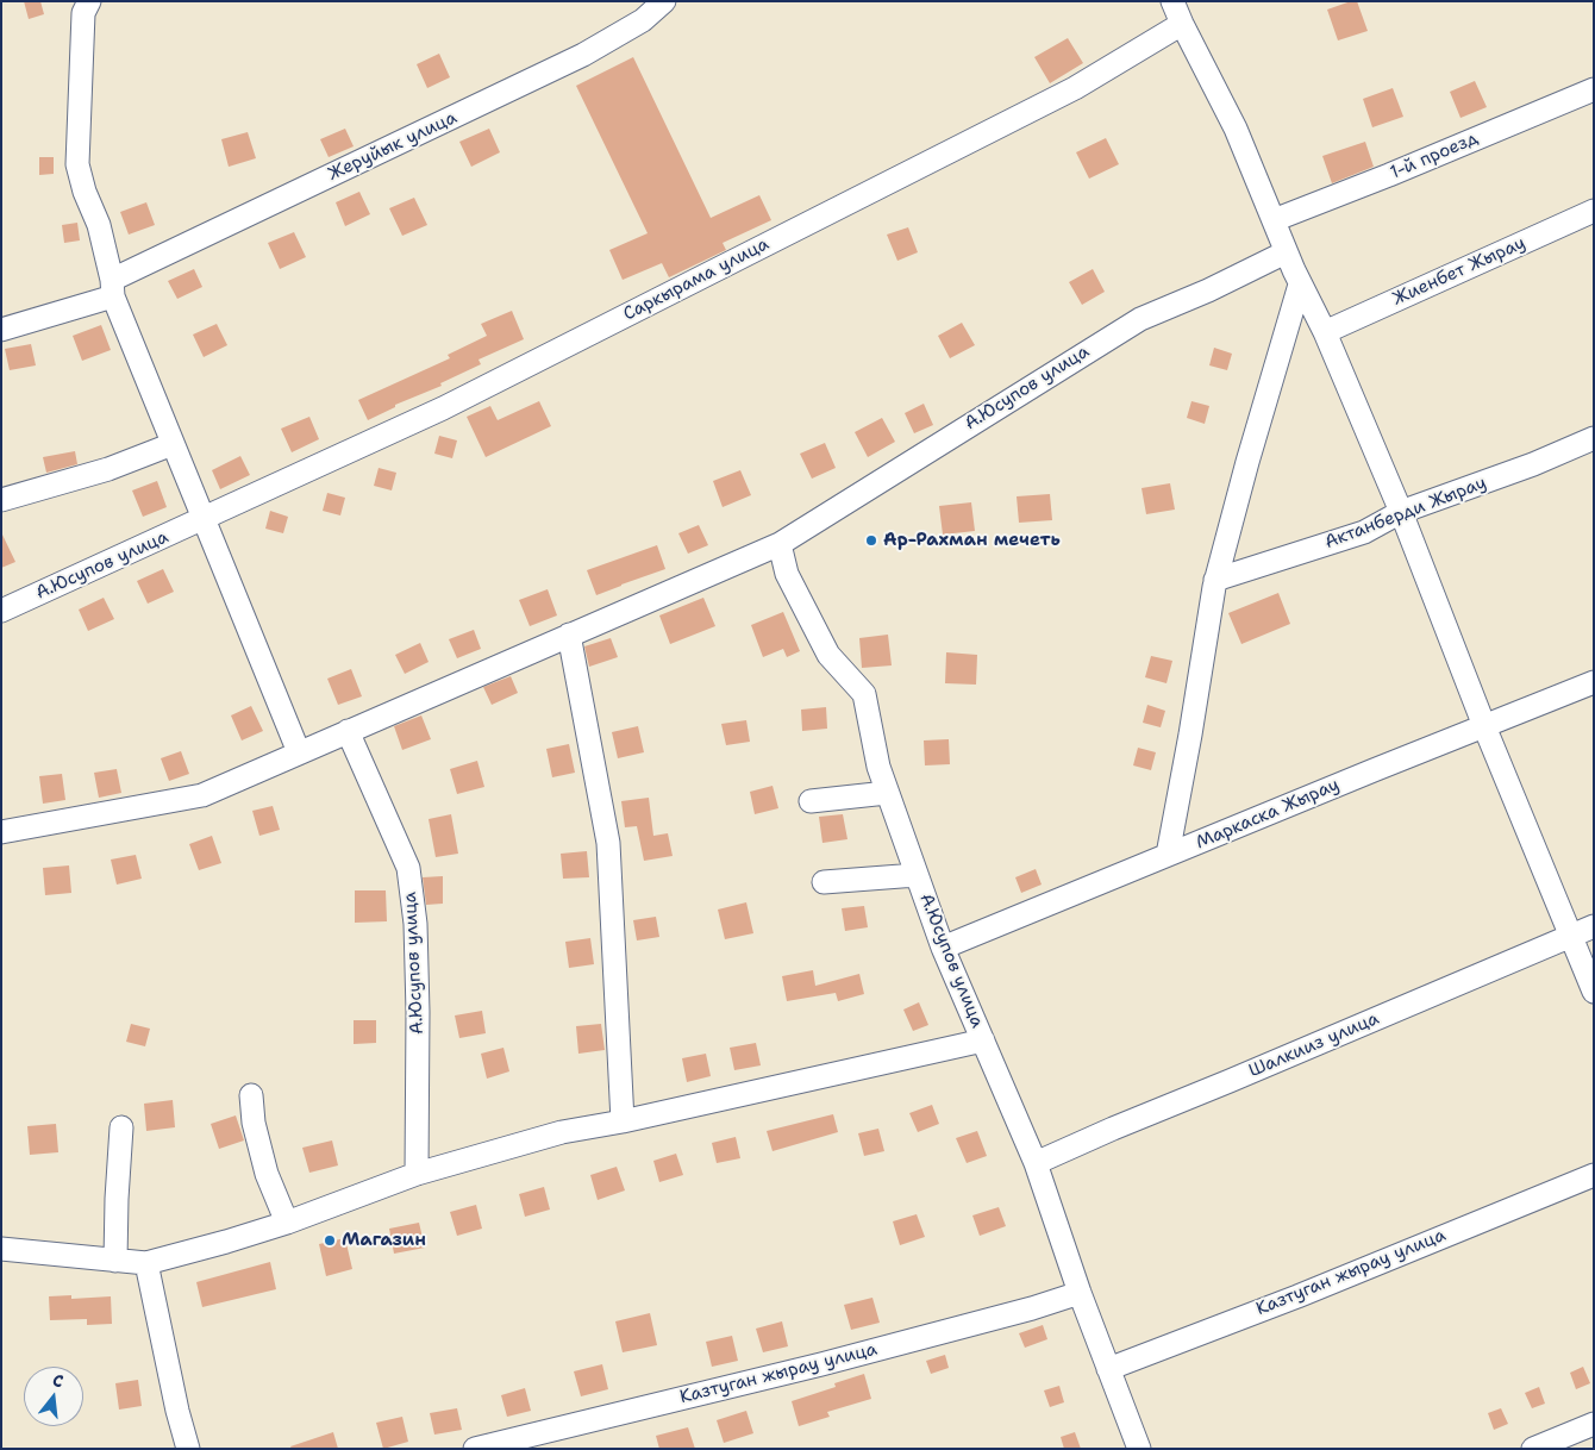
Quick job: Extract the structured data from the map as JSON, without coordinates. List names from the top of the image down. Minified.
{"streets":{"street":["Жеруйык улица","1-й проезд","Жиенбет Жырау","Саркырама улица","А.Юсупов улица","Актанберди Жырау","Маркаска Жырау","Шалкииз улица","Казтуган жырау улица"]},"crossings":[["Саркырама улица","А.Юсупов улица"],["А.Юсупов улица","Маркаска Жырау"]],"places":["Ар-Рахман мечеть","Магазин"],"north":"top"}
